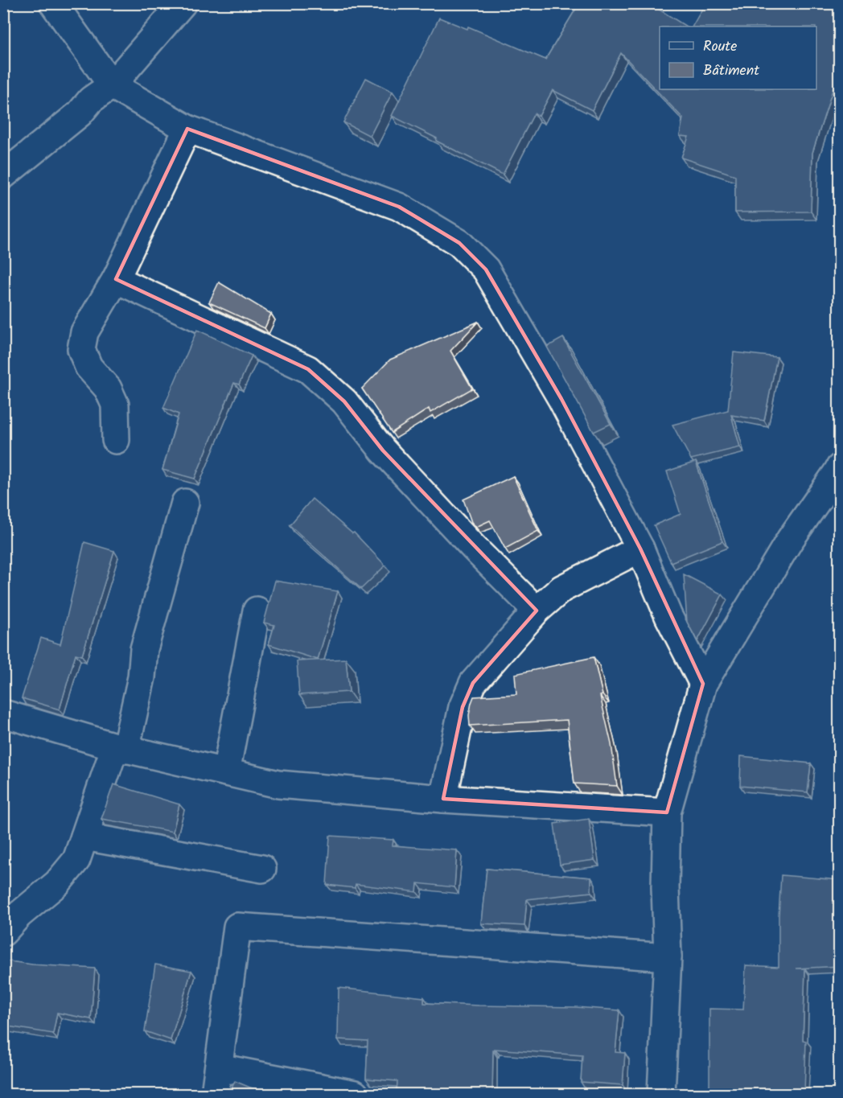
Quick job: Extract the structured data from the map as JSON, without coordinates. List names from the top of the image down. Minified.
{"legend":["Route","Bâtiment"]}
